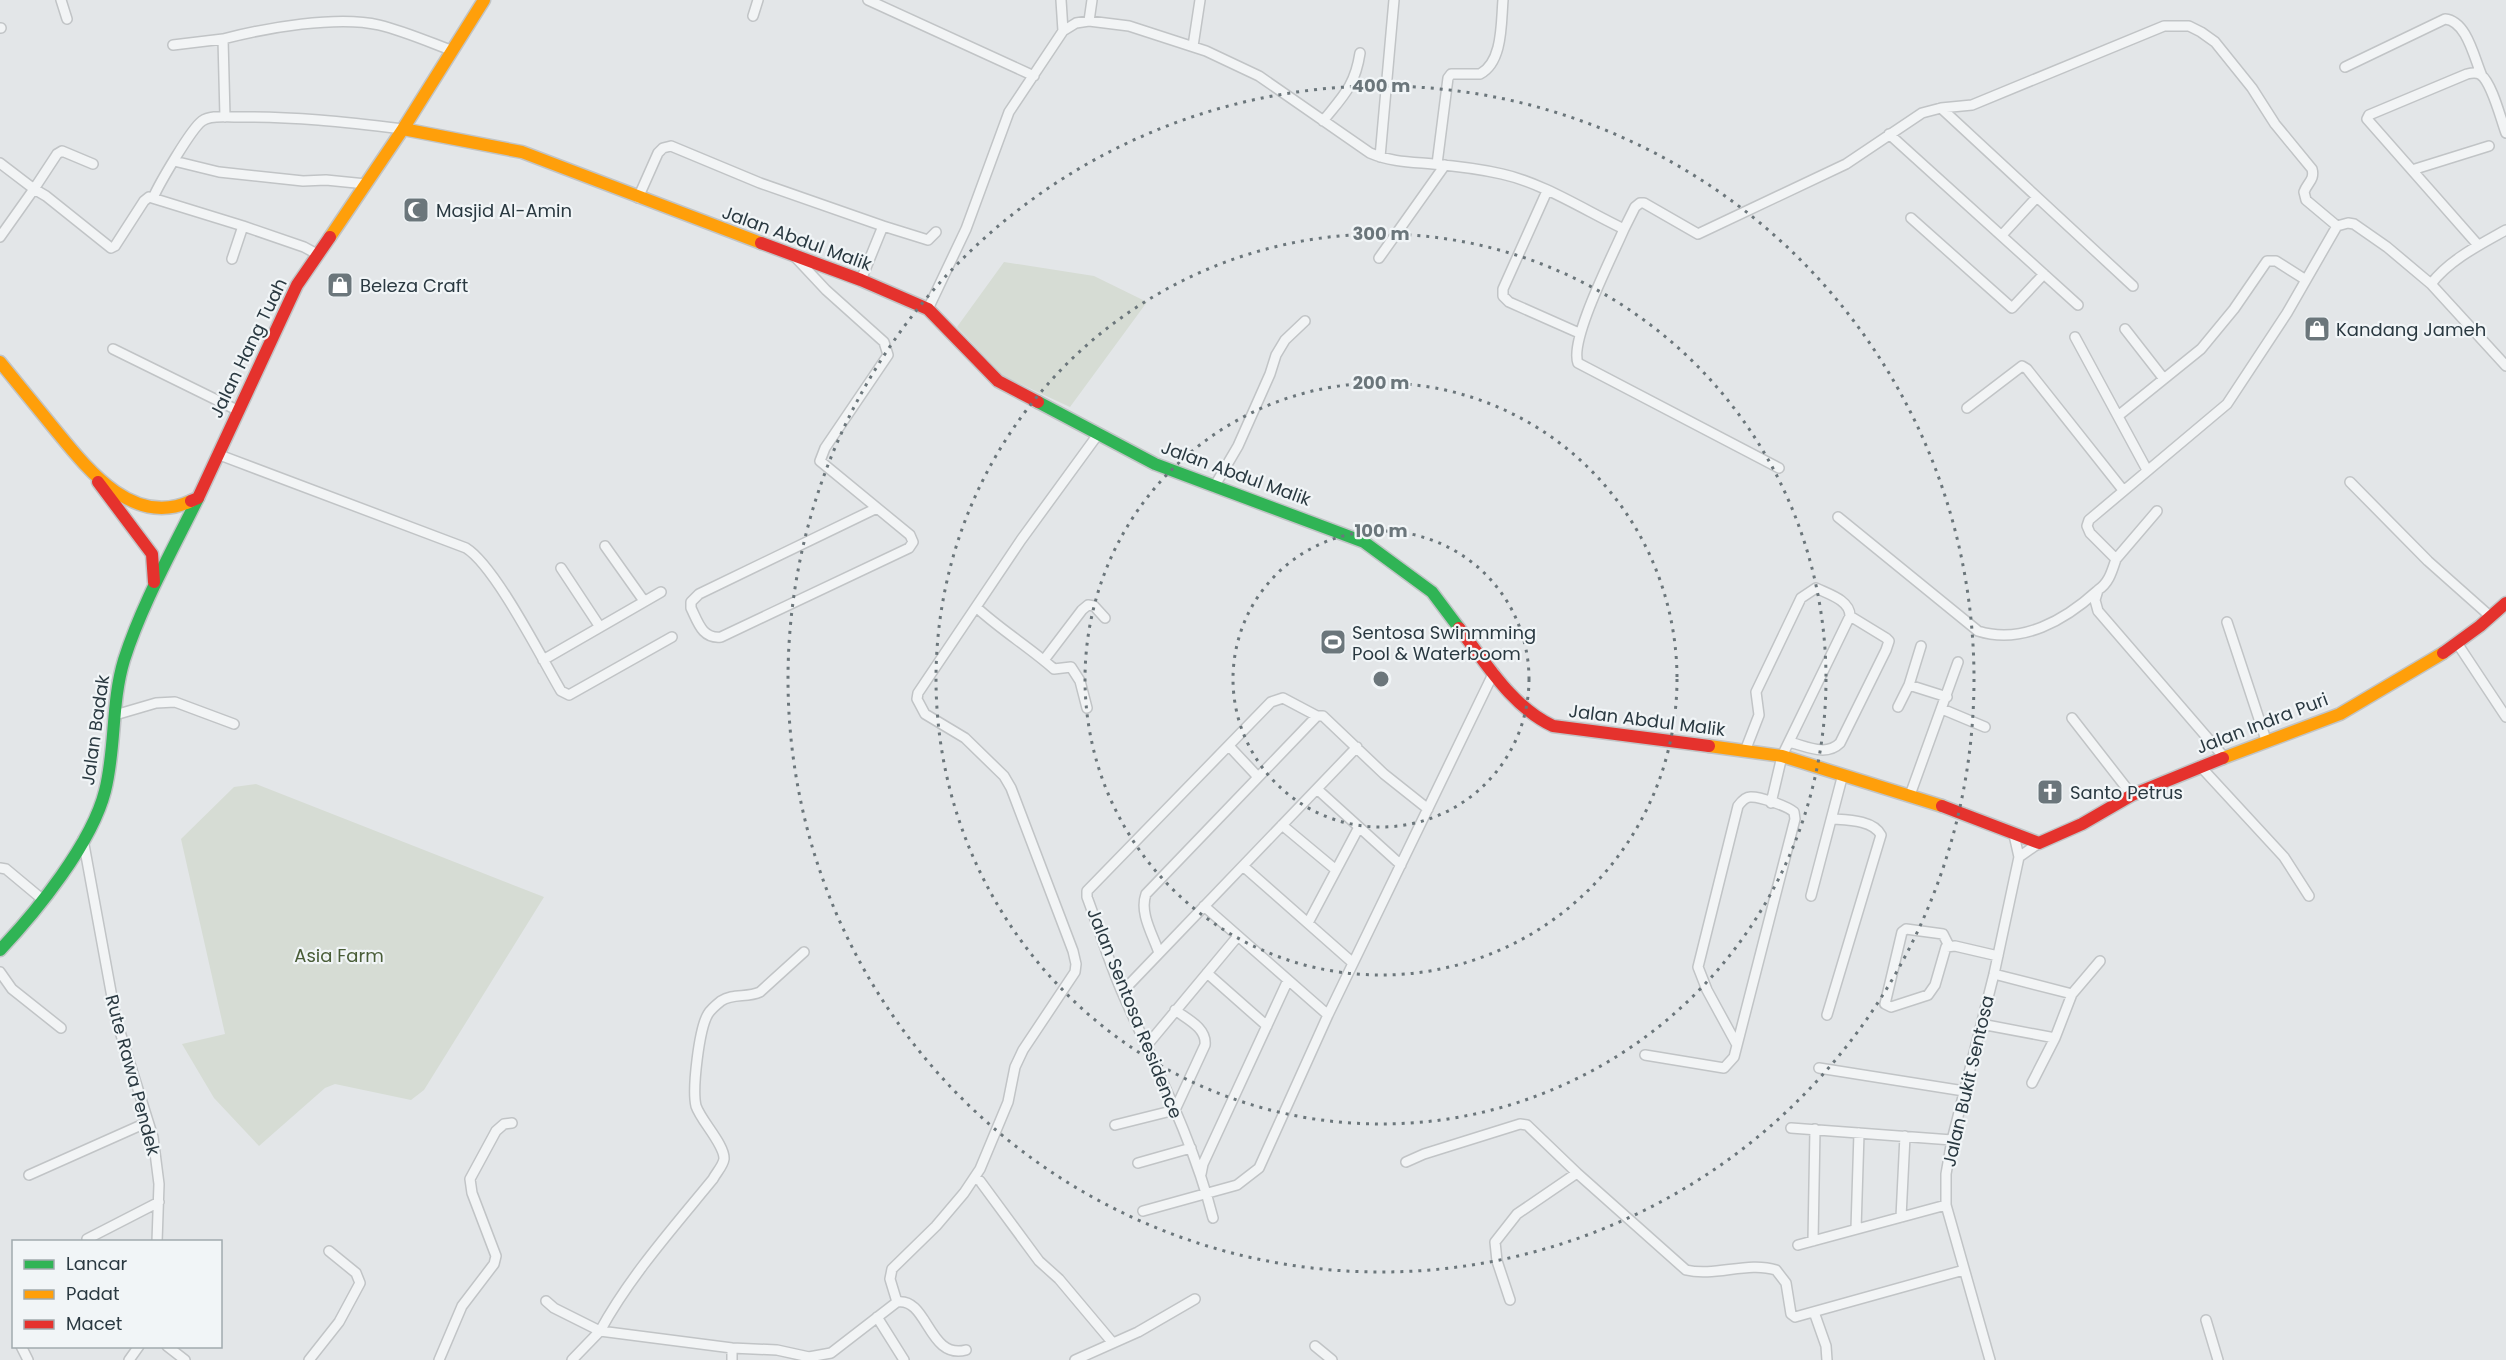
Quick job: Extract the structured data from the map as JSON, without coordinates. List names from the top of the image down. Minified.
{"streets":{"street":["Jalan Abdul Malik","Jalan Hang Tuah","Jalan Indra Puri","Jalan Badak","Jalan Sentosa Residence","Rute Rawa Pendek","Jalan Bukit Sentosa"]},"crossings":[["Jalan Abdul Malik","Jalan Hang Tuah"],["Jalan Abdul Malik","Jalan Indra Puri"],["Jalan Abdul Malik","Jalan Bukit Sentosa"],["Jalan Hang Tuah","Jalan Badak"],["Jalan Indra Puri","Jalan Bukit Sentosa"],["Jalan Badak","Rute Rawa Pendek"]],"parks":["Asia Farm"],"places":{"mosque":["Masjid Al-Amin"],"shop":["Beleza Craft","Kandang Jameh"],"sports":["Sentosa Swinmming Pool & Waterboom"],"church":["Santo Petrus"]},"legend":["Lancar","Padat","Macet"],"rings":["400 m","300 m","200 m","100 m"]}
